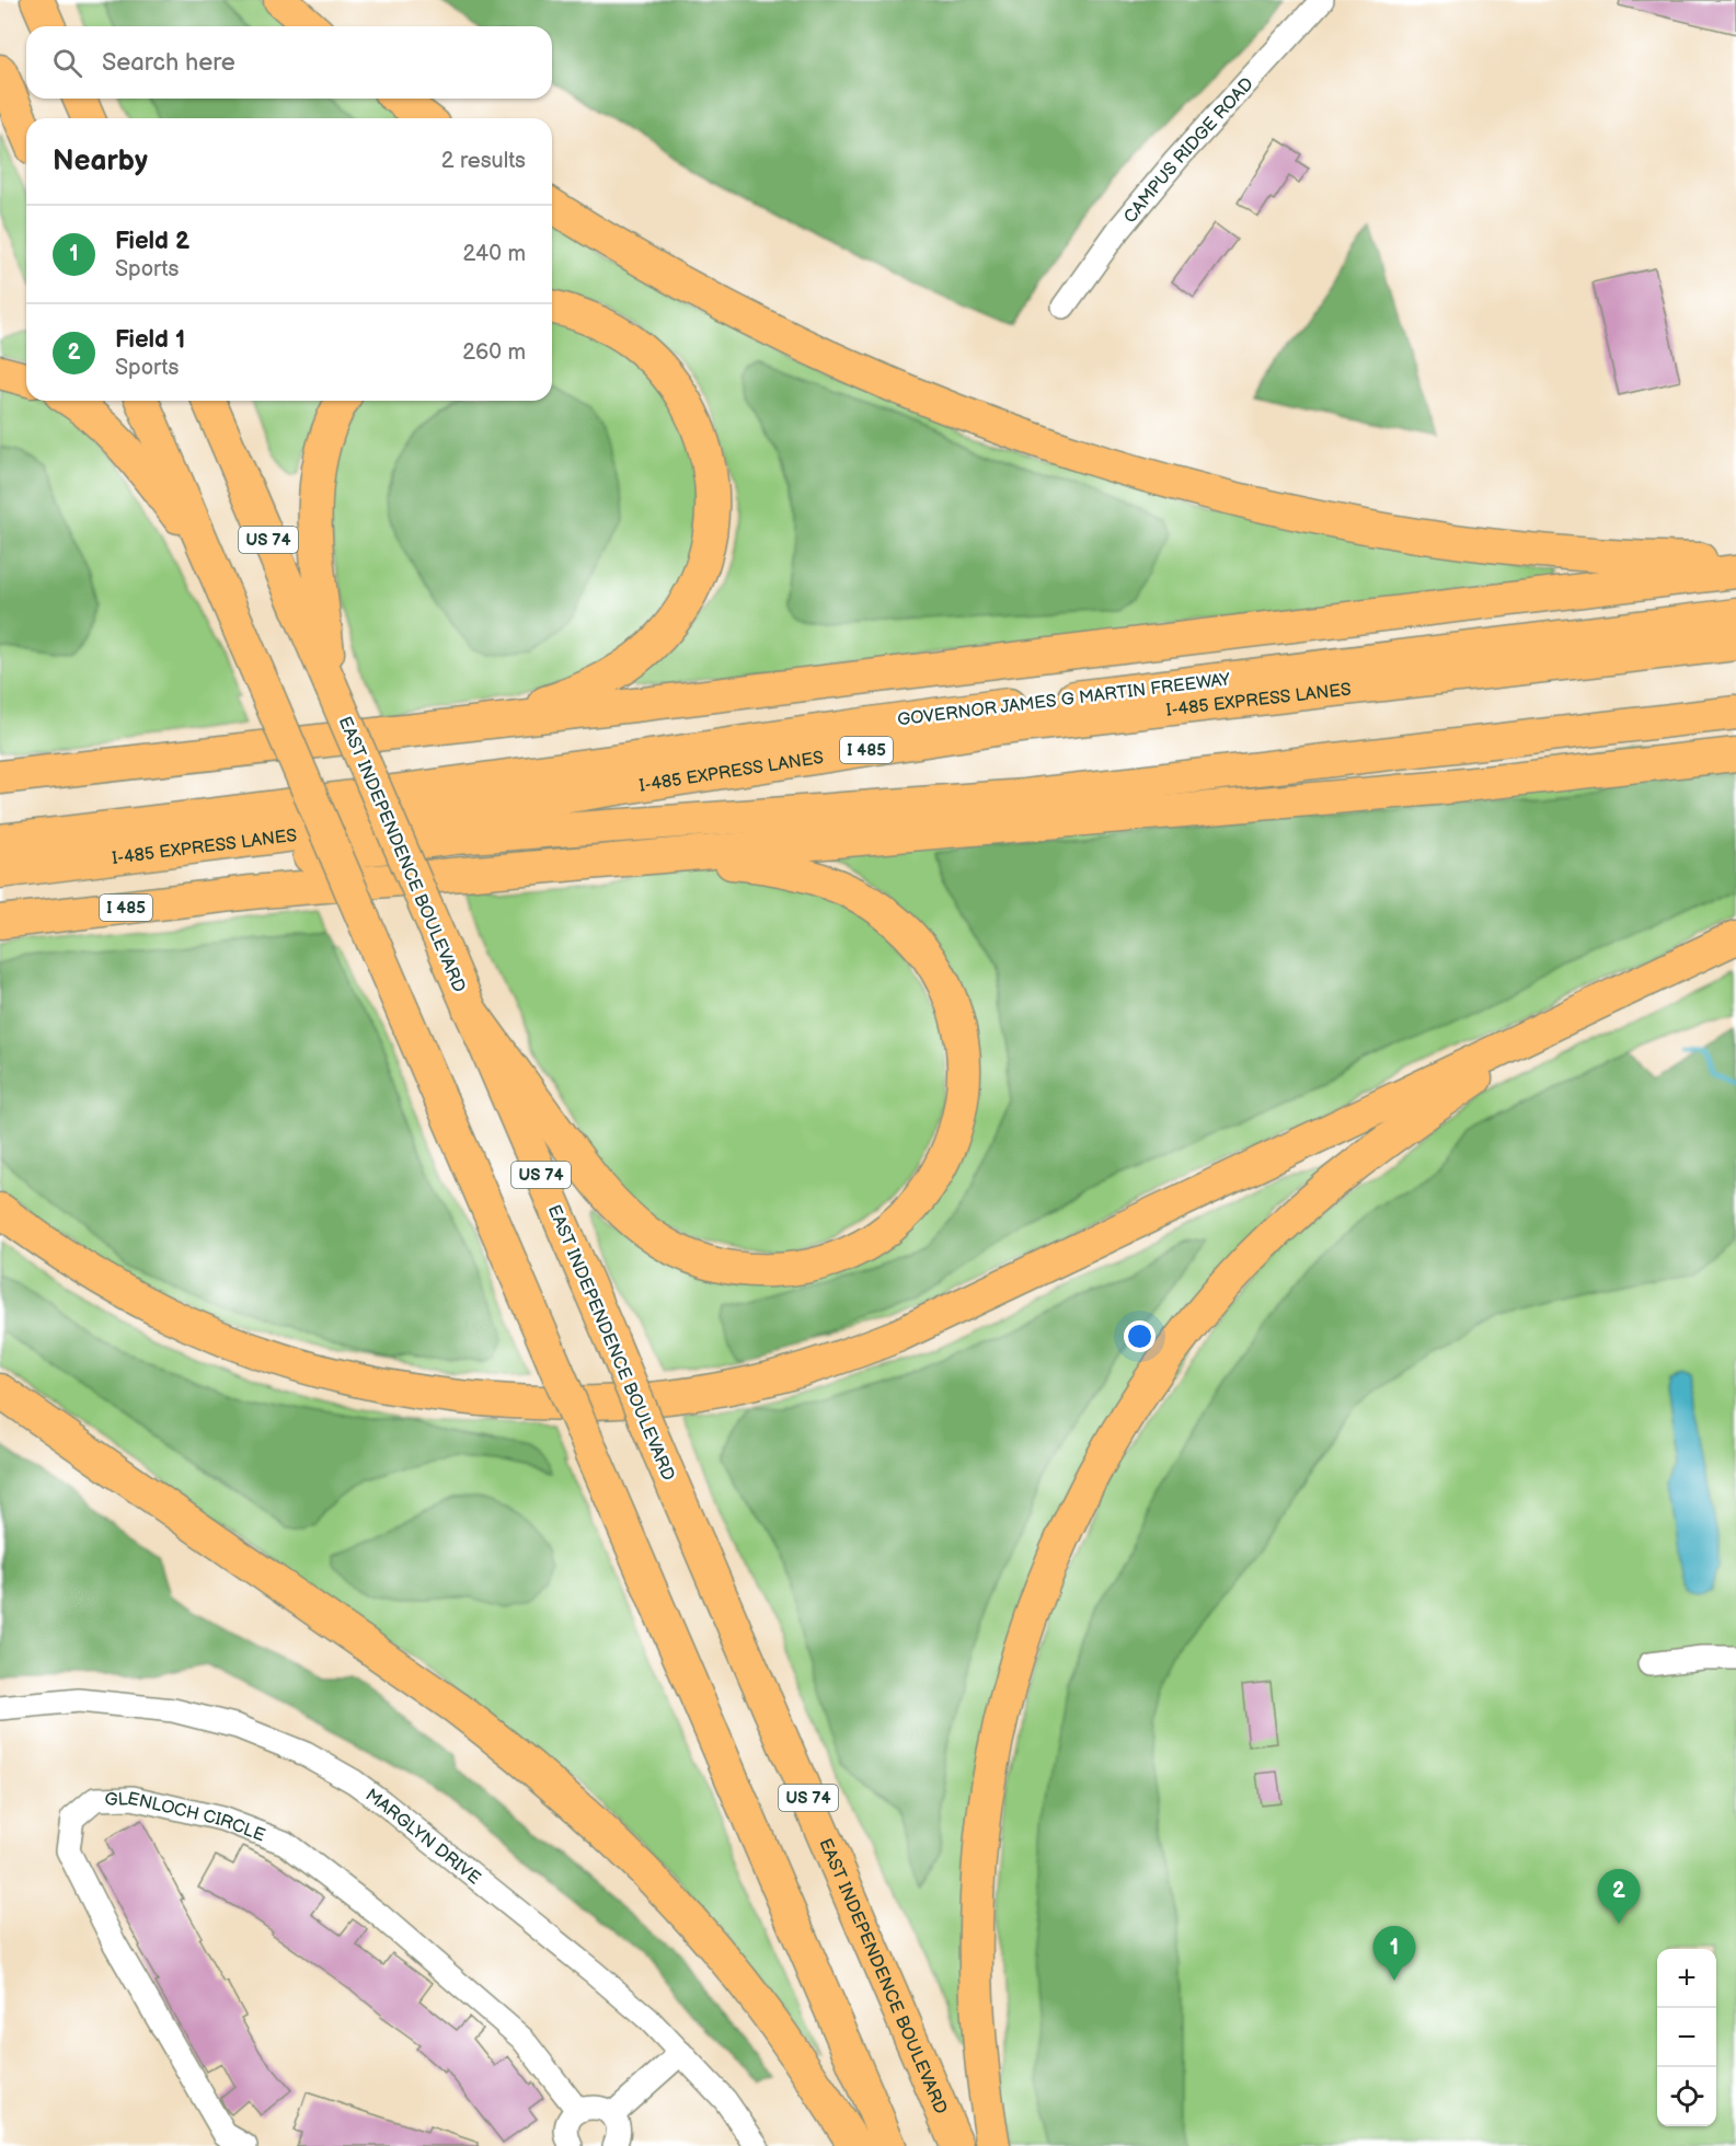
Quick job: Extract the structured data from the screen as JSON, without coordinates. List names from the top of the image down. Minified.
{"streets":{"highway":["US 74","GOVERNOR JAMES G MARTIN FREEWAY","I-485 EXPRESS LANES","I 485","EAST INDEPENDENCE BOULEVARD"],"street":["CAMPUS RIDGE ROAD","GLENLOCH CIRCLE","MARGLYN DRIVE"]},"page":{"search":"Search here","heading":["Nearby","2 results"],"list":[{"mark":"1","name":"Field 2","note":"Sports","value":"240 m"},{"mark":"2","name":"Field 1","note":"Sports","value":"260 m"}],"pins":["2","1"],"map_buttons":["+","−"]}}
